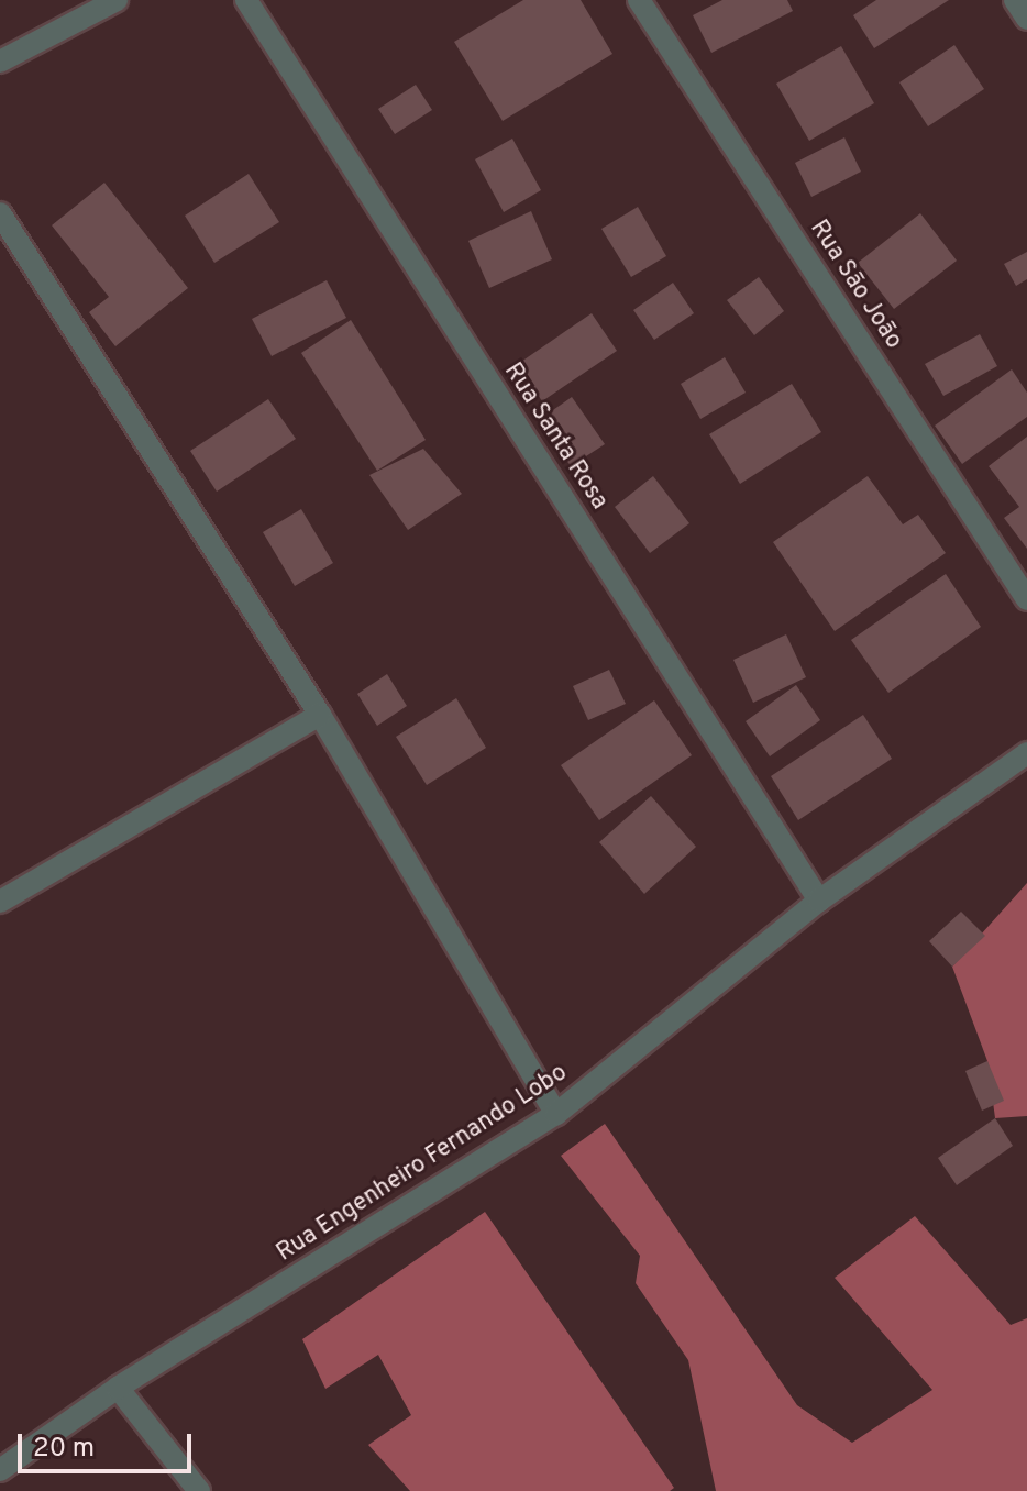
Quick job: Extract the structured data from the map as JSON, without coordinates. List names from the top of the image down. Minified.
{"streets":{"street":["Rua São João","Rua Santa Rosa","Rua Engenheiro Fernando Lobo"]},"crossings":[["Rua Santa Rosa","Rua Engenheiro Fernando Lobo"]],"scale_bar":"20 m"}
